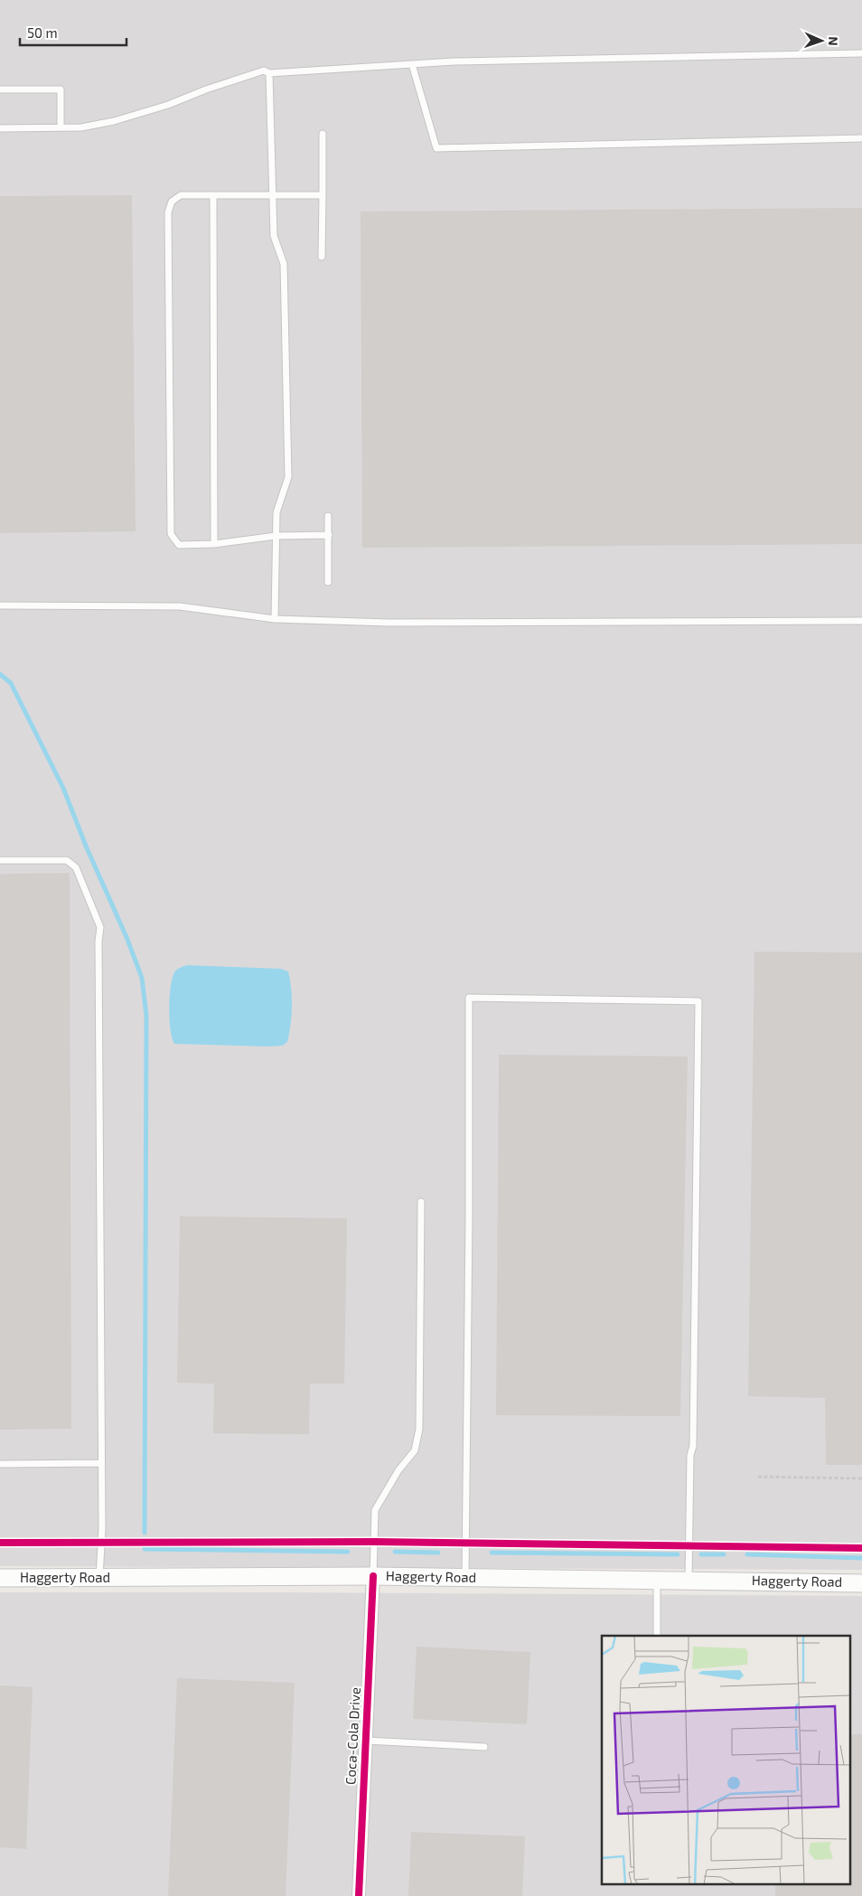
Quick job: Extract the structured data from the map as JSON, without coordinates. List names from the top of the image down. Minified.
{"streets":{"main road":["Haggerty Road"],"street":["Coca-Cola Drive"]},"crossings":[["Haggerty Road","Coca-Cola Drive"]],"scale_bar":"50 m","north":"right"}
